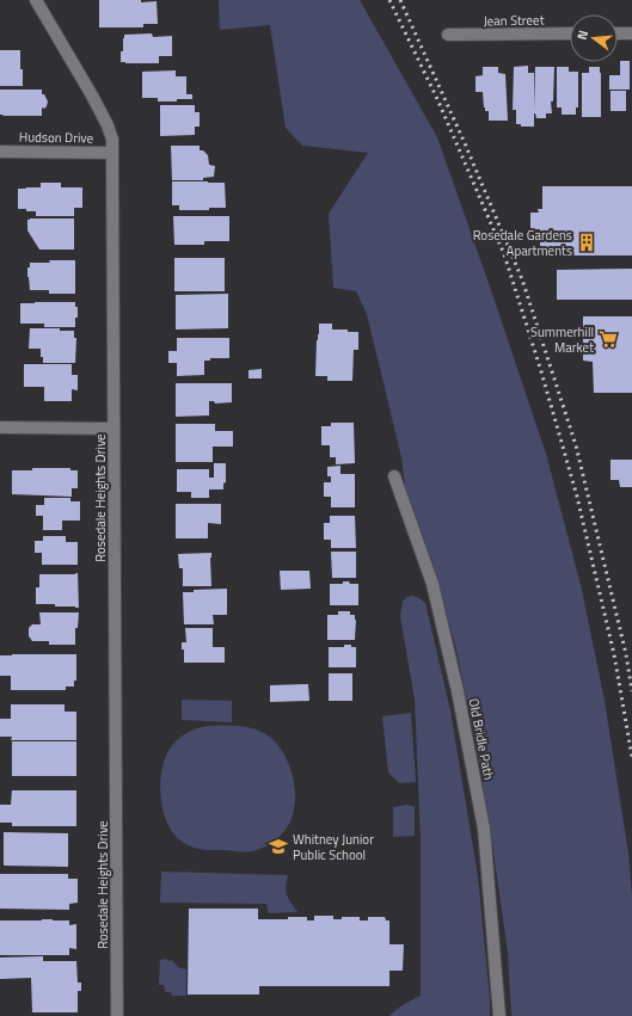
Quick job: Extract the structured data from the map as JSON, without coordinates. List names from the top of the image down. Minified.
{"streets":{"street":["Jean Street","Hudson Drive","Rosedale Heights Drive","Old Bridle Path"]},"crossings":[["Hudson Drive","Rosedale Heights Drive"]],"places":{"building":["Rosedale Gardens Apartments"],"supermarket":["Summerhill Market"],"school or university":["Whitney Junior Public School"]},"north":"left"}
